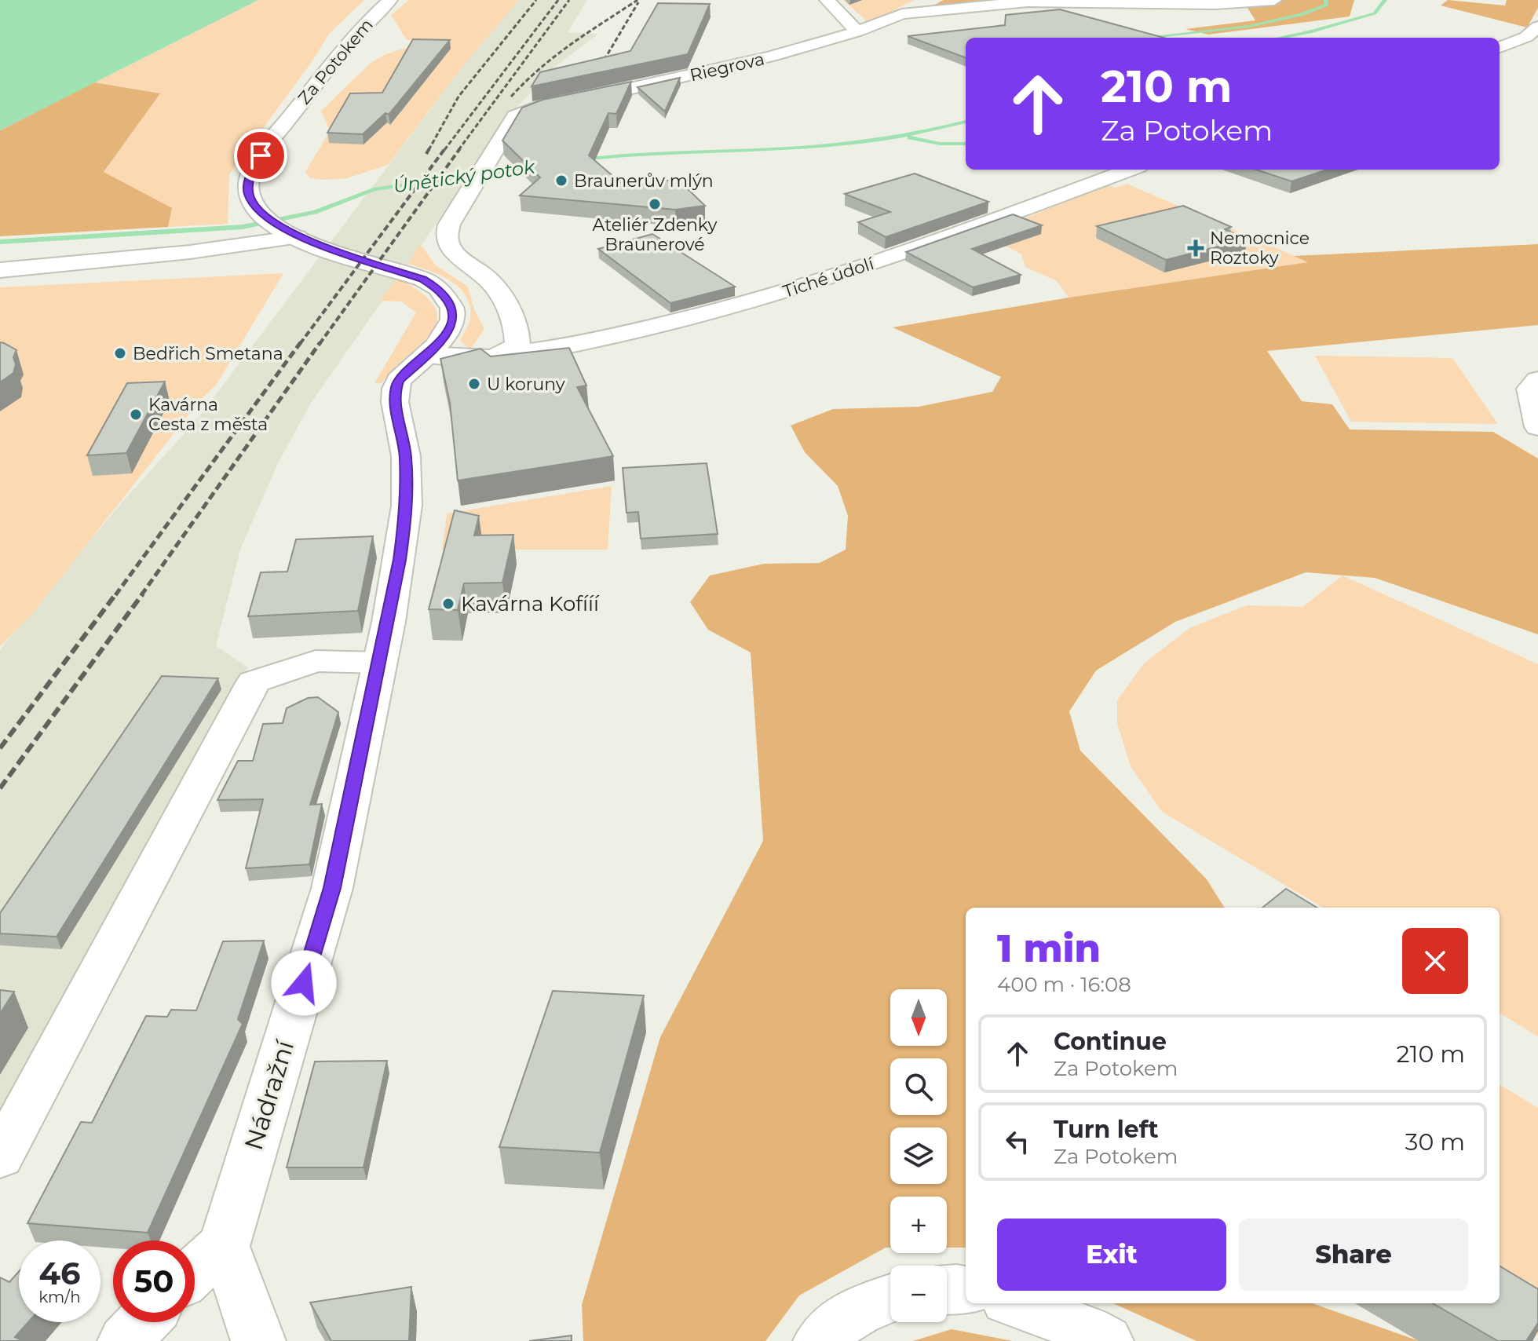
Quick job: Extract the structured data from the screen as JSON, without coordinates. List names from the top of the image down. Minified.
{"streets":{"street":["Za Potokem","Riegrova","Tiché údolí","Nádražní"]},"crossings":[["Za Potokem","Nádražní"],["Riegrova","Tiché údolí"]],"water":["Únětický potok"],"places":{"other":["Braunerův mlýn","Ateliér Zdenky Braunerové","Bedřich Smetana","U koruny","Kavárna Cesta z města","Kavárna Kofííí"],"health":["Nemocnice Roztoky"]},"north":"bottom","page":{"turn":["210 m","Za Potokem"],"heading":["1 min","400 m · 16:08"],"map_buttons":["+","−"],"list":[{"name":"Continue","note":"Za Potokem","value":"210 m"},{"name":"Turn left","note":"Za Potokem","value":"30 m"}],"buttons":["Exit","Share"],"speed":"46 km/h","limit":"50"}}
